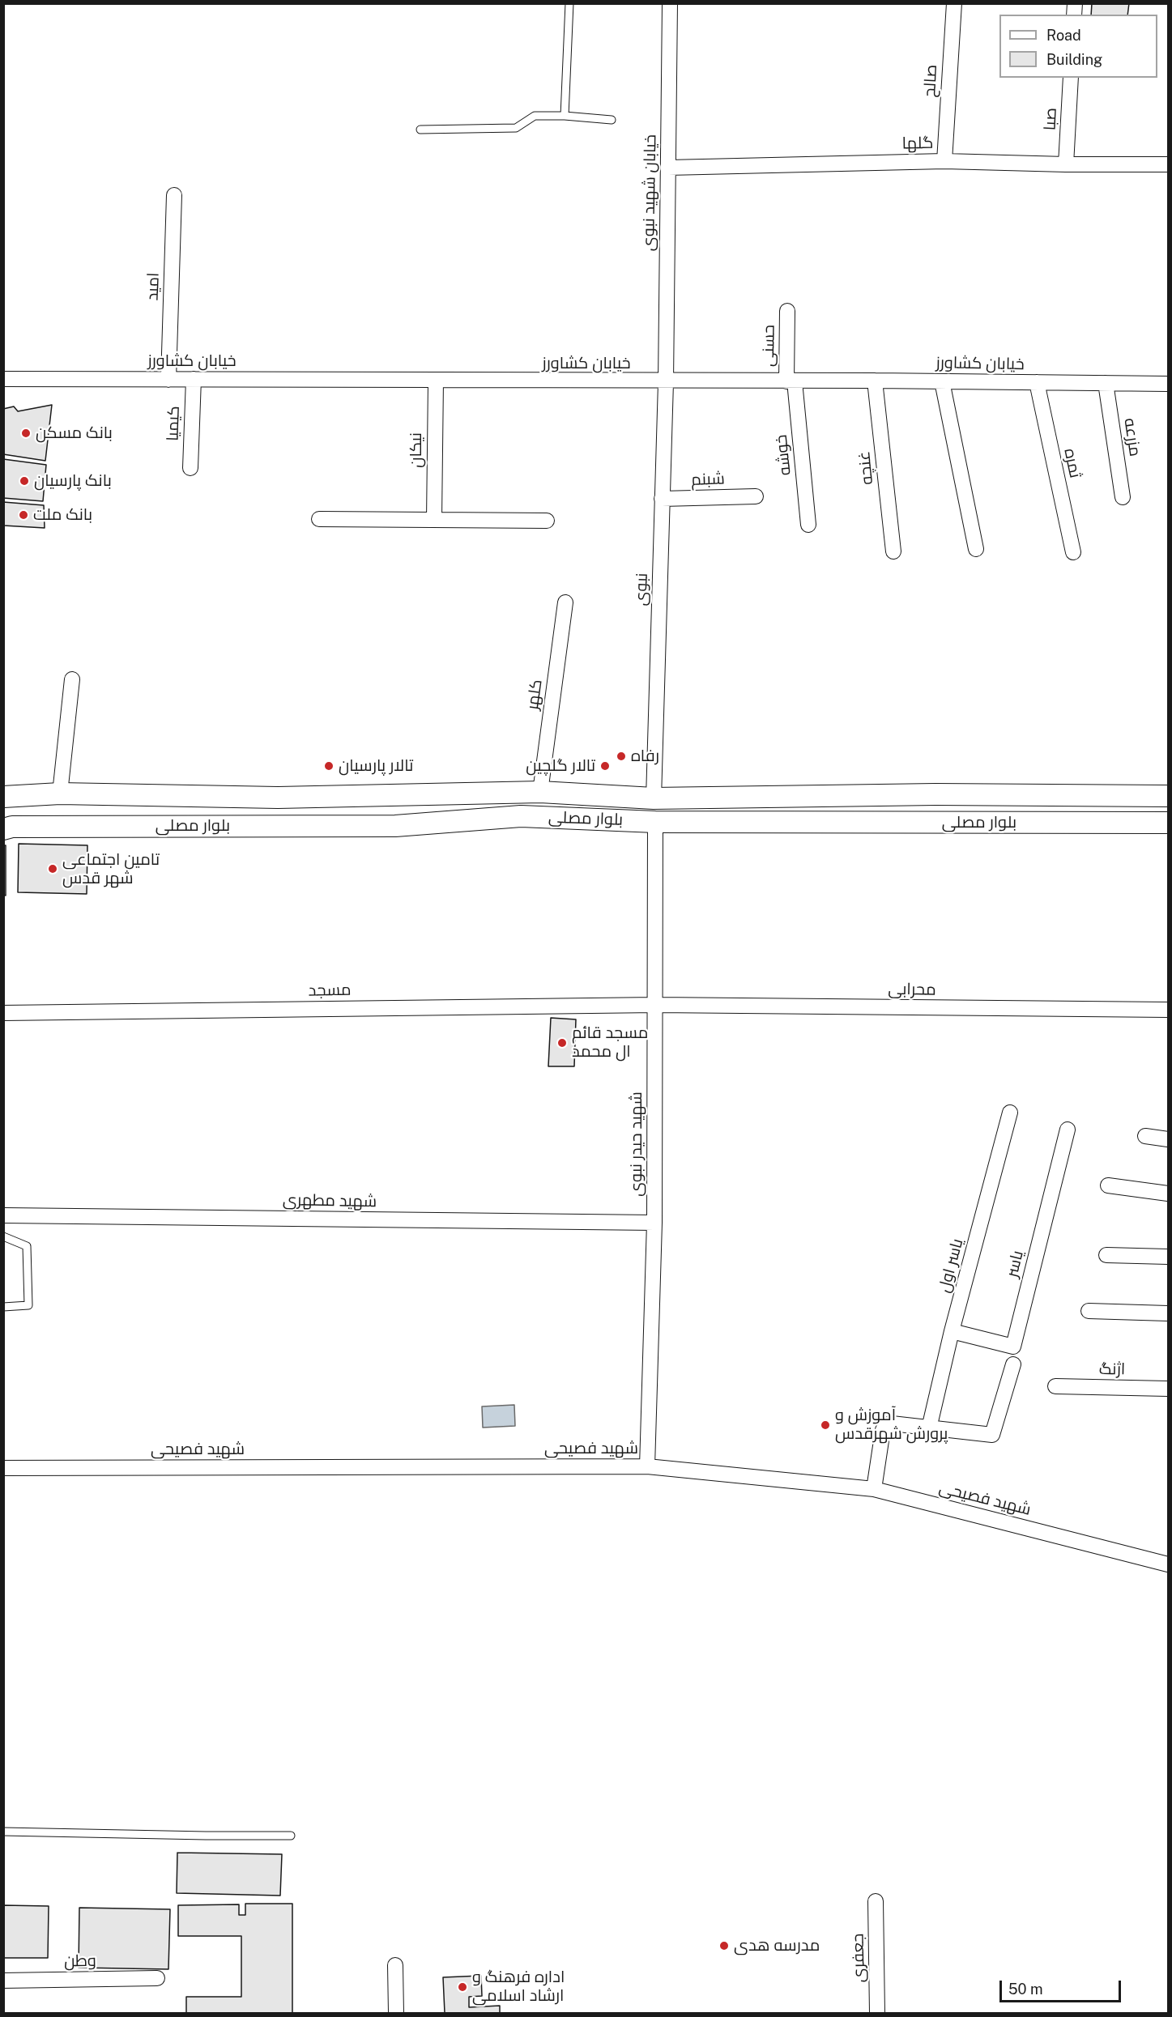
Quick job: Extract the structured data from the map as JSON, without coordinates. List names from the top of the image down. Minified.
{"streets":{"main road":["بلوار مصلی"],"street":["صالح","صبا","گلها","خیابان شهید نبوی","امید","حسنی","خیابان کشاورز","کیمیا","مزرعه","نیکان","خوشه","ثمره","غنچه","شبنم","نبوی","کلهر","محرابی","مسجد","شهید حیدر نبوی","شهید مطهری","یاسر","یاسر اول","اژنگ","شهید فصیحی","جعفری","وطن"]},"crossings":[["صالح","گلها"],["صبا","گلها"],["گلها","خیابان شهید نبوی"],["خیابان شهید نبوی","خیابان کشاورز"],["خیابان شهید نبوی","نبوی"],["امید","خیابان کشاورز"],["حسنی","خیابان کشاورز"],["حسنی","خوشه"],["خیابان کشاورز","کیمیا"],["خیابان کشاورز","مزرعه"],["خیابان کشاورز","نیکان"],["خیابان کشاورز","خوشه"],["خیابان کشاورز","ثمره"],["خیابان کشاورز","غنچه"],["خیابان کشاورز","نبوی"],["شبنم","نبوی"],["نبوی","بلوار مصلی"],["کلهر","بلوار مصلی"],["بلوار مصلی","شهید حیدر نبوی"],["محرابی","مسجد"],["محرابی","شهید حیدر نبوی"],["مسجد","شهید حیدر نبوی"],["شهید حیدر نبوی","شهید مطهری"],["شهید حیدر نبوی","شهید فصیحی"],["یاسر","یاسر اول"]],"places":["بانک مسکن","بانک پارسیان","بانک ملت","رفاه","تالار پارسیان","تالار گلچین","تامین اجتماعی شهر قدس","مسجد قائم ال محمد","آموزش و پرورش شهرقدس","مدرسه هدی","اداره فرهنگ و ارشاد اسلامی"],"legend":["Road","Building"],"scale_bar":"50 m"}
